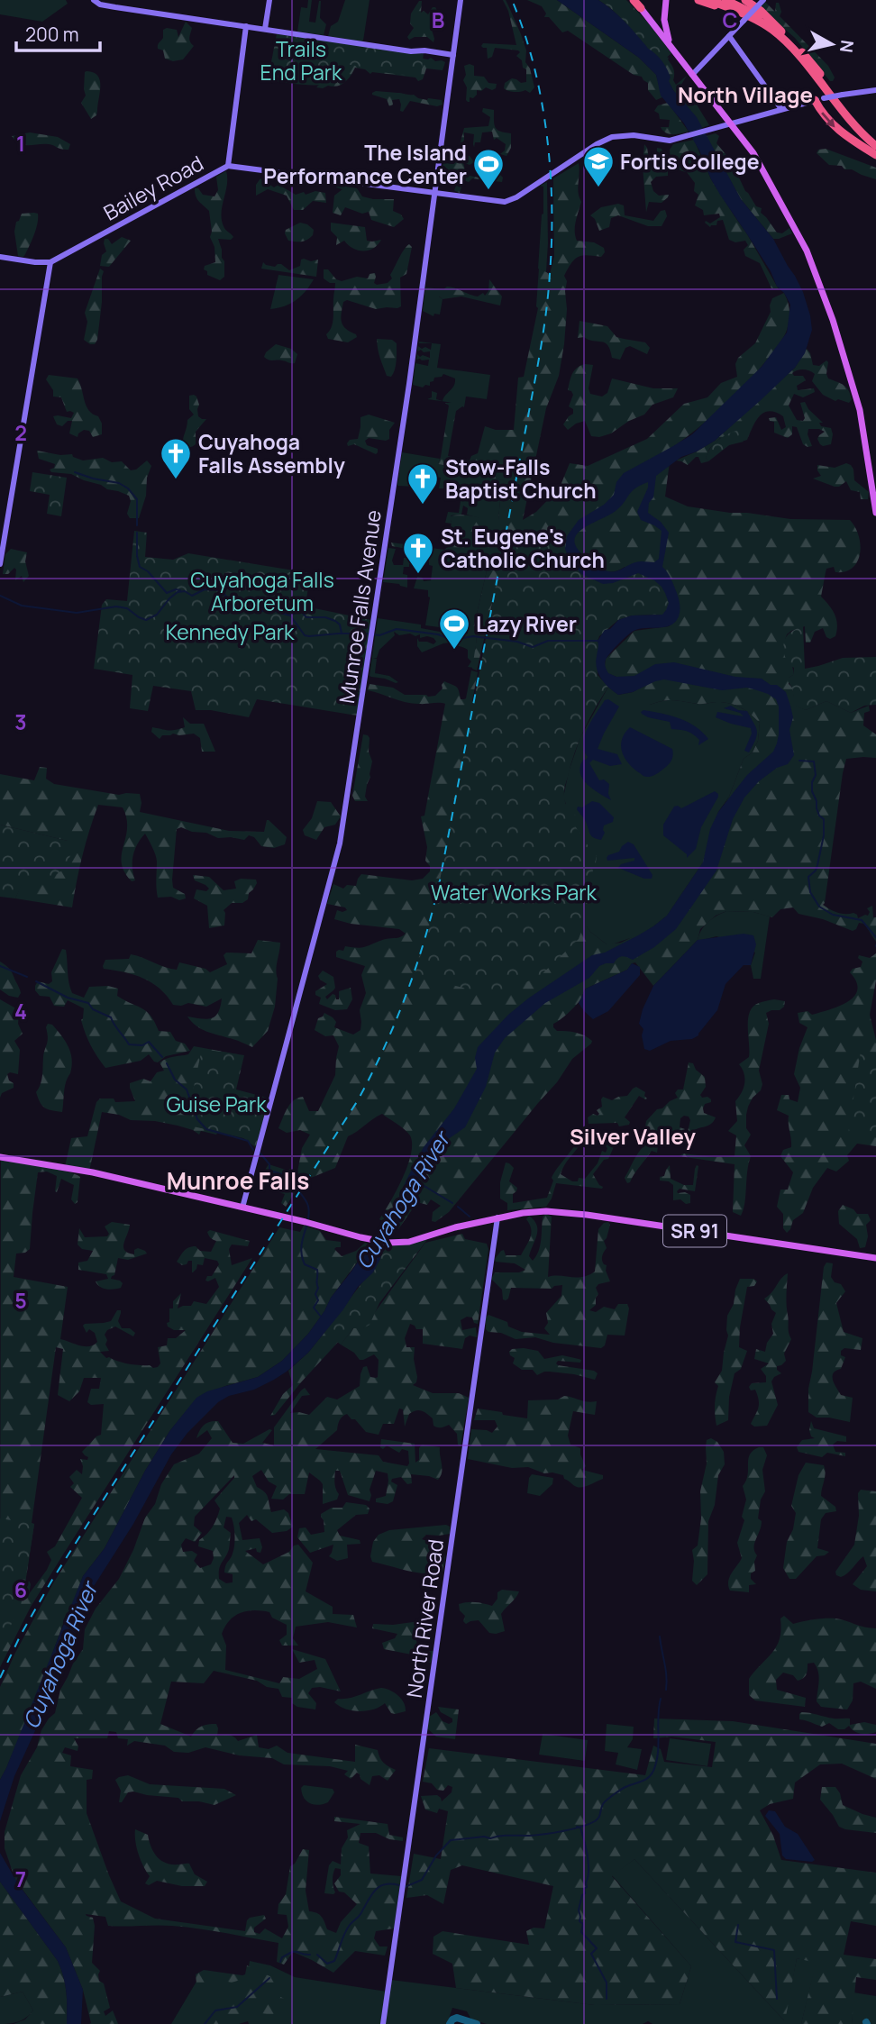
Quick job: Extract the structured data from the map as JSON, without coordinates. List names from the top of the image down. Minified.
{"streets":{"main road":["SR 91"],"street":["Bailey Road","Munroe Falls Avenue","North River Road"]},"crossings":[["Bailey Road","Munroe Falls Avenue"],["Munroe Falls Avenue","SR 91"],["SR 91","North River Road"]],"districts":["North Village","Silver Valley","Munroe Falls"],"water":["Cuyahoga River"],"parks":["Trails End Park","Cuyahoga Falls Arboretum","Kennedy Park","Water Works Park","Guise Park"],"places":{"school or university":["Fortis College"],"sports":["The Island Performance Center","Lazy River"],"church":["Cuyahoga Falls Assembly","Stow-Falls Baptist Church","St. Eugene's Catholic Church"]},"scale_bar":"200 m","north":"right","grid":{"columns":["B","C"],"rows":["1","2","3","4","5","6","7"]}}
